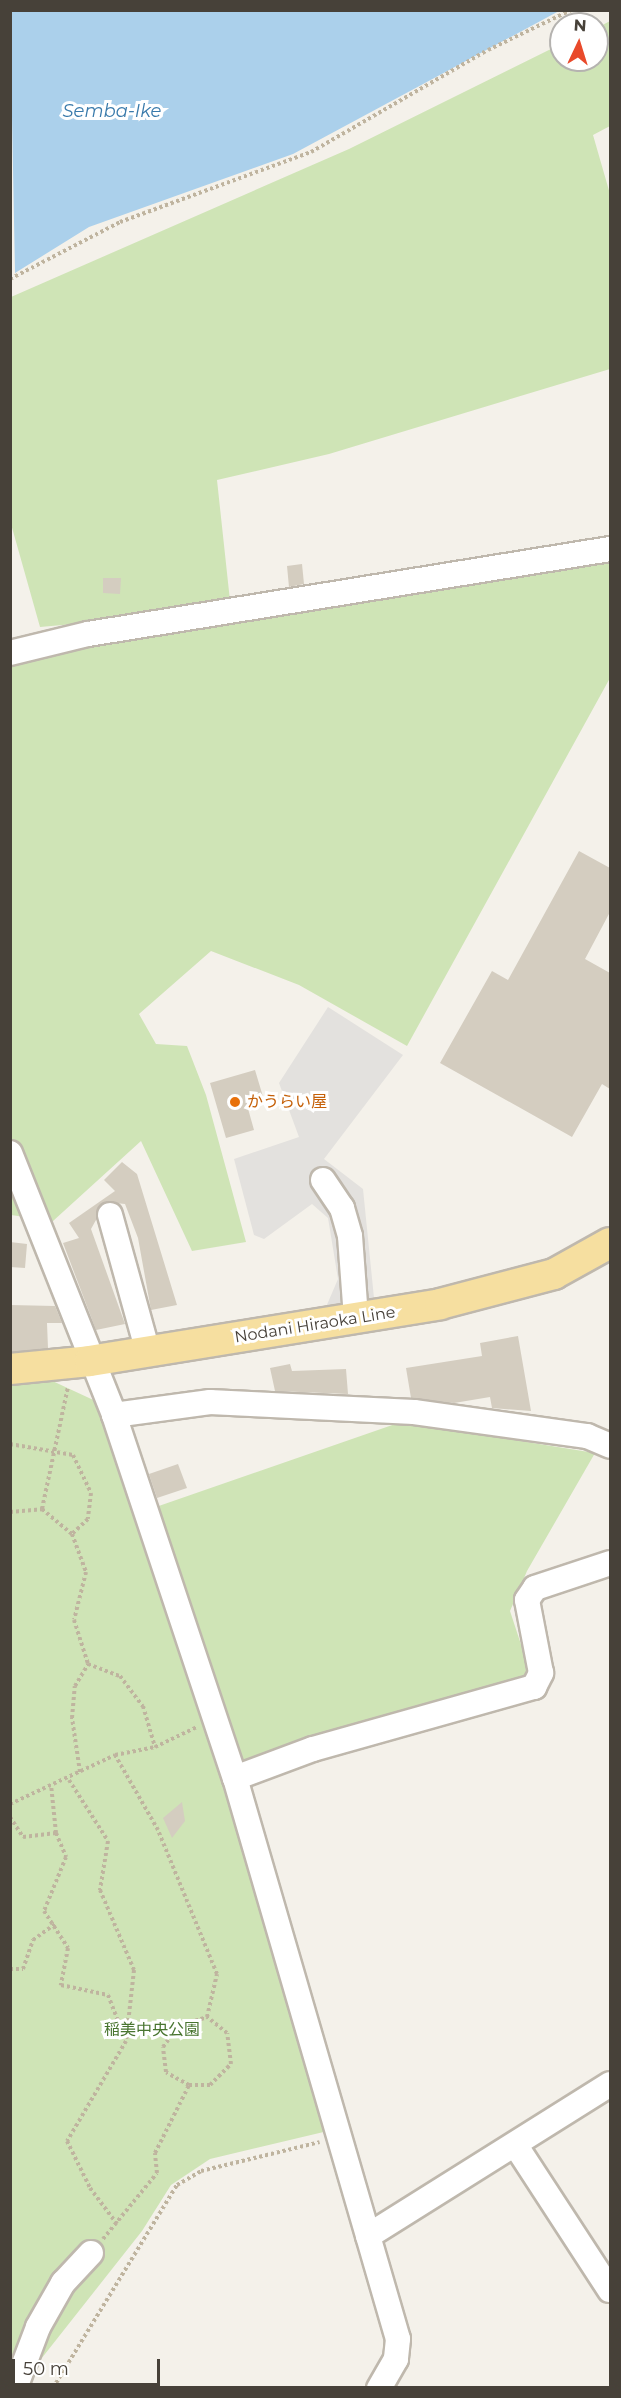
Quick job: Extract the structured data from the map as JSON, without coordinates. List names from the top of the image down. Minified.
{"streets":{"main road":["Nodani Hiraoka Line"]},"water":["Semba-Ike"],"parks":["稲美中央公園"],"places":["かうらい屋"],"scale_bar":"50 m","north":"top"}
